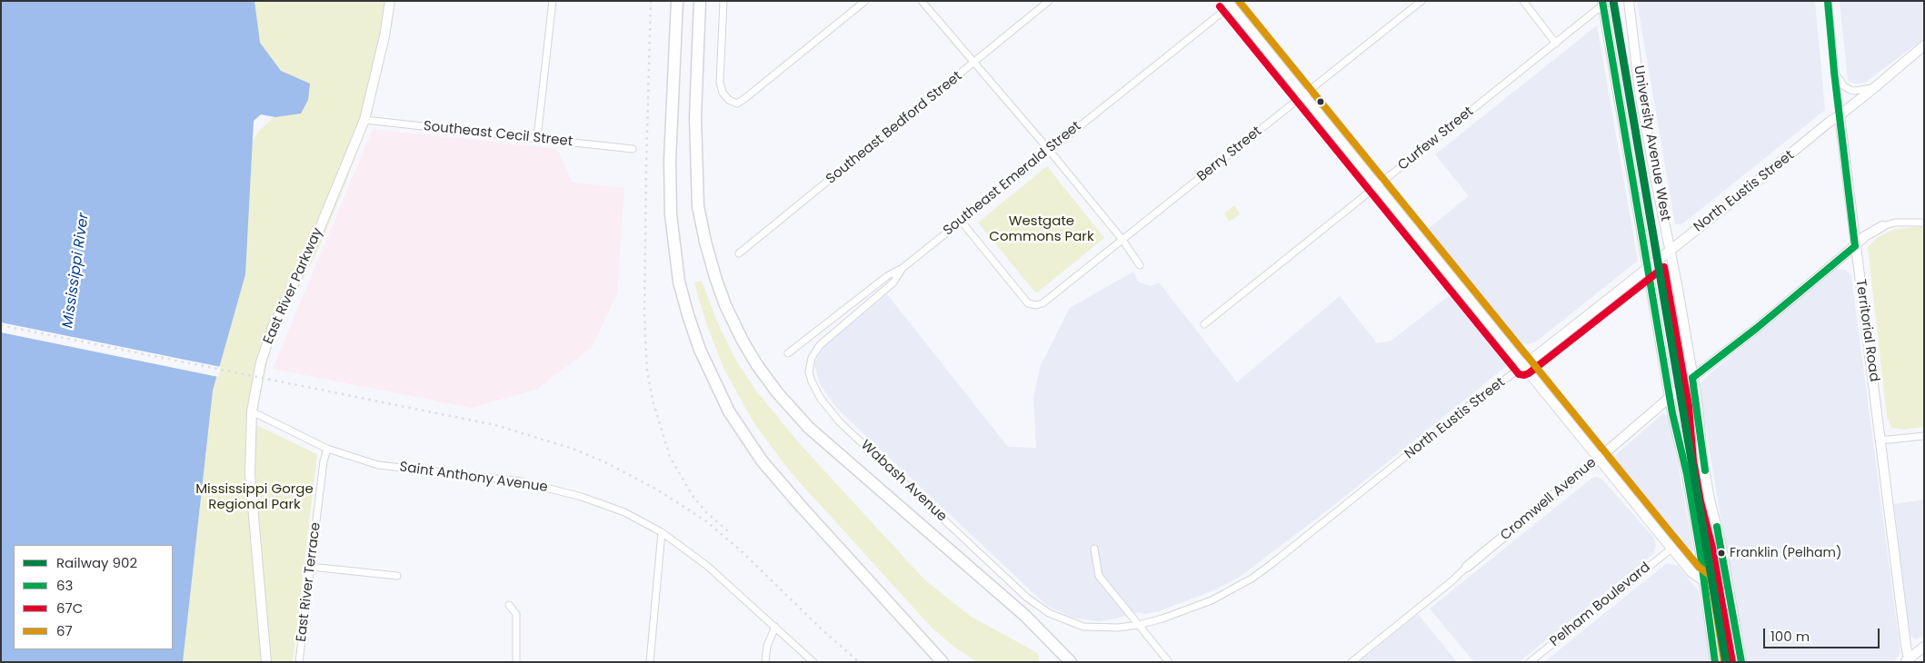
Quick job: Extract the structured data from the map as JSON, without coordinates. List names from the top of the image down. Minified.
{"streets":{"main road":["University Avenue West","North Eustis Street","East River Parkway","Territorial Road","Cromwell Avenue"],"street":["Southeast Bedford Street","Southeast Cecil Street","Curfew Street","Berry Street","Southeast Emerald Street","Saint Anthony Avenue","Wabash Avenue","East River Terrace","Pelham Boulevard"]},"crossings":[["Southeast Cecil Street","East River Parkway"],["Curfew Street","University Avenue West"],["University Avenue West","North Eustis Street"],["University Avenue West","Cromwell Avenue"],["Berry Street","Southeast Emerald Street"],["Southeast Emerald Street","Wabash Avenue"],["North Eustis Street","Territorial Road"],["North Eustis Street","Wabash Avenue"],["East River Parkway","Saint Anthony Avenue"],["Territorial Road","Cromwell Avenue"],["Saint Anthony Avenue","East River Terrace"]],"water":["Mississippi River"],"parks":["Westgate Commons Park","Mississippi Gorge Regional Park"],"places":["Franklin (Pelham)"],"lines":["rail line 902","transit line 63","transit line 67","transit line 67C"],"legend":["Railway 902","63","67C","67"],"scale_bar":"100 m"}
